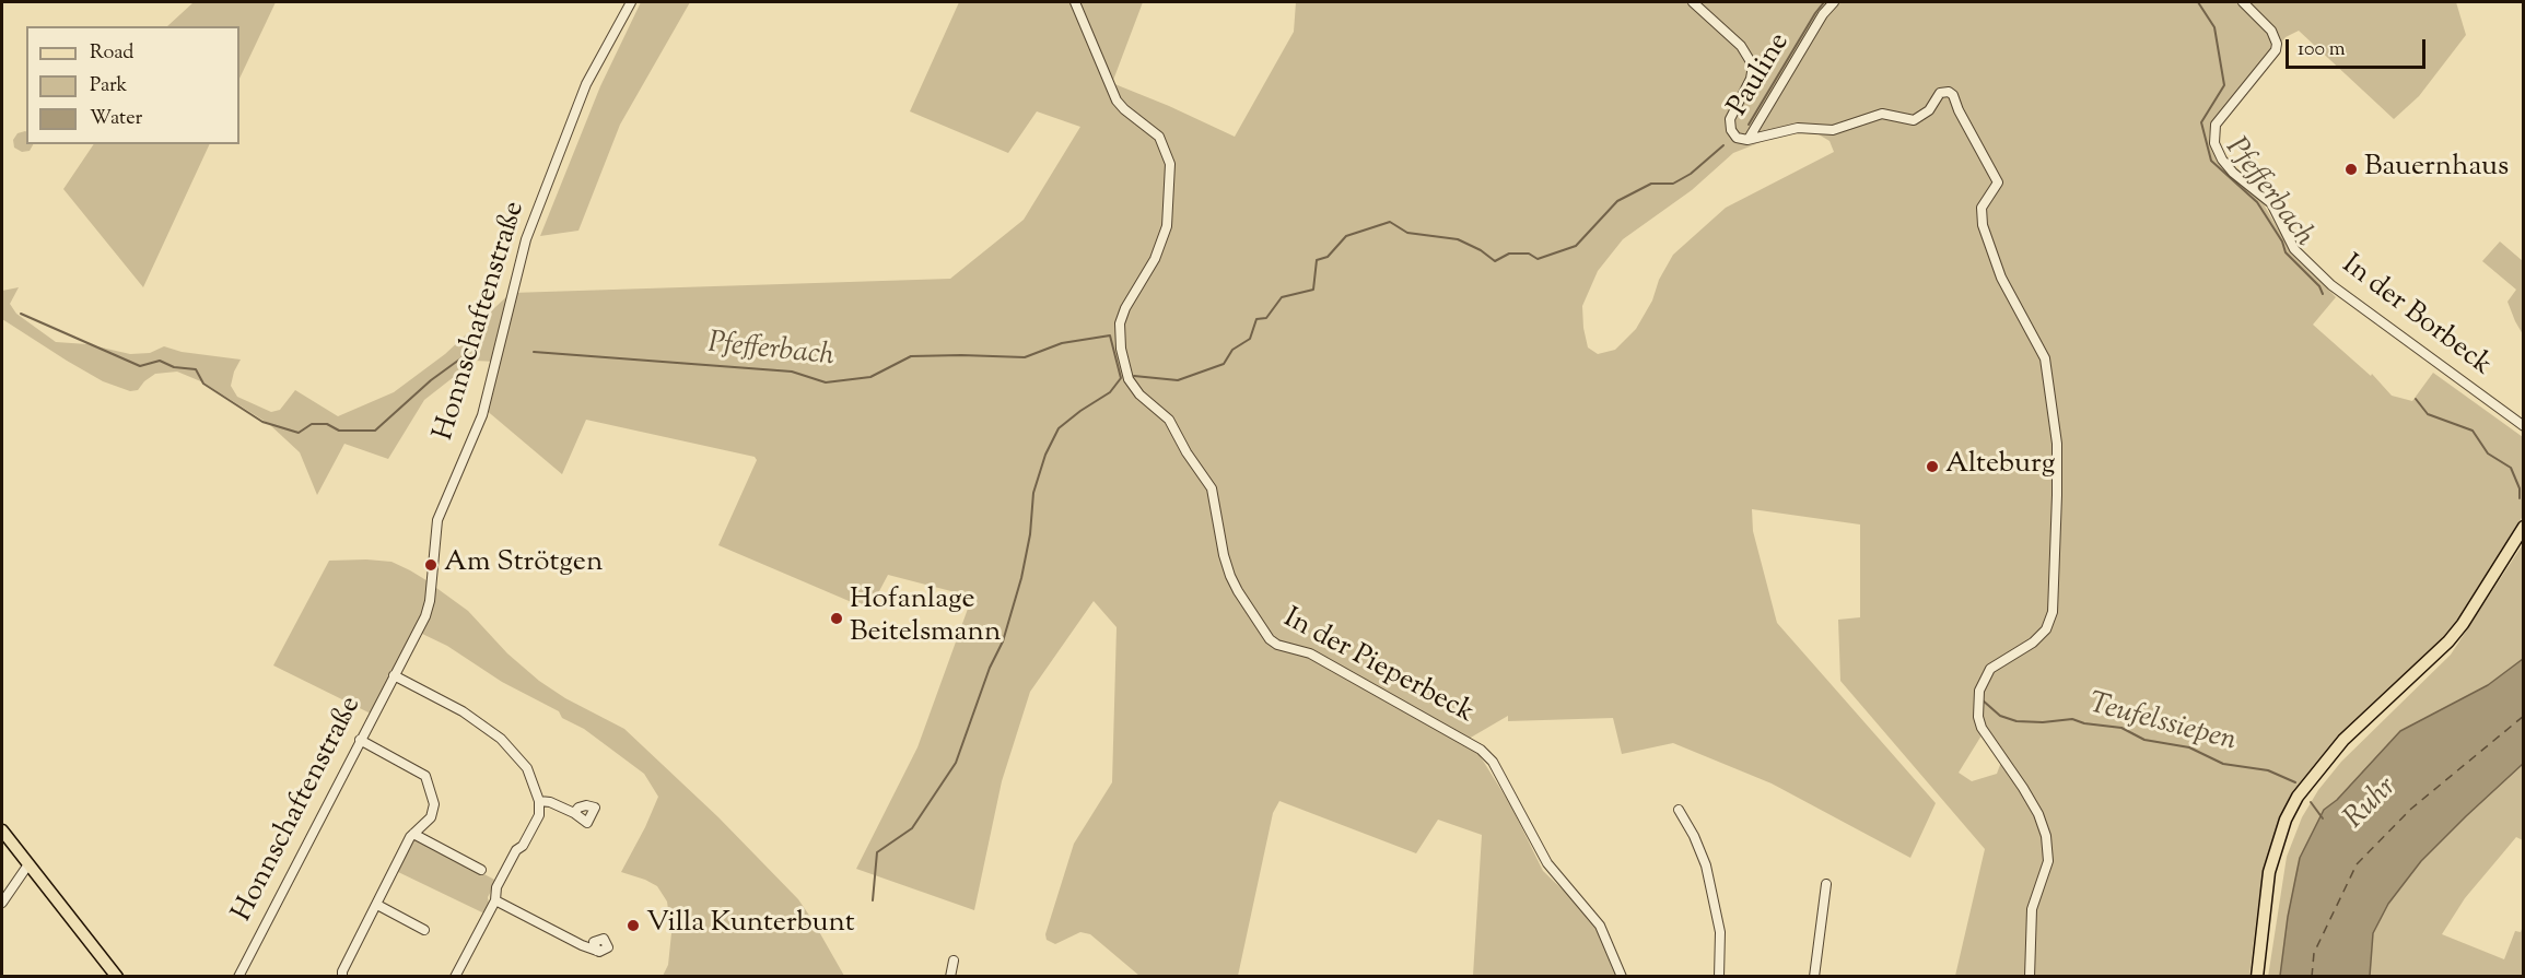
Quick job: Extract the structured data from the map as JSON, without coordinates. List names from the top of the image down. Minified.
{"streets":{"street":["Pauline","In der Borbeck","Honnschaftenstraße","In der Pieperbeck"]},"water":["Pfefferbach","Teufelssiepen","Ruhr"],"places":["Bauernhaus","Alteburg","Am Strötgen","Hofanlage Beitelsmann","Villa Kunterbunt"],"legend":["Road","Park","Water"],"scale_bar":"100 m"}
